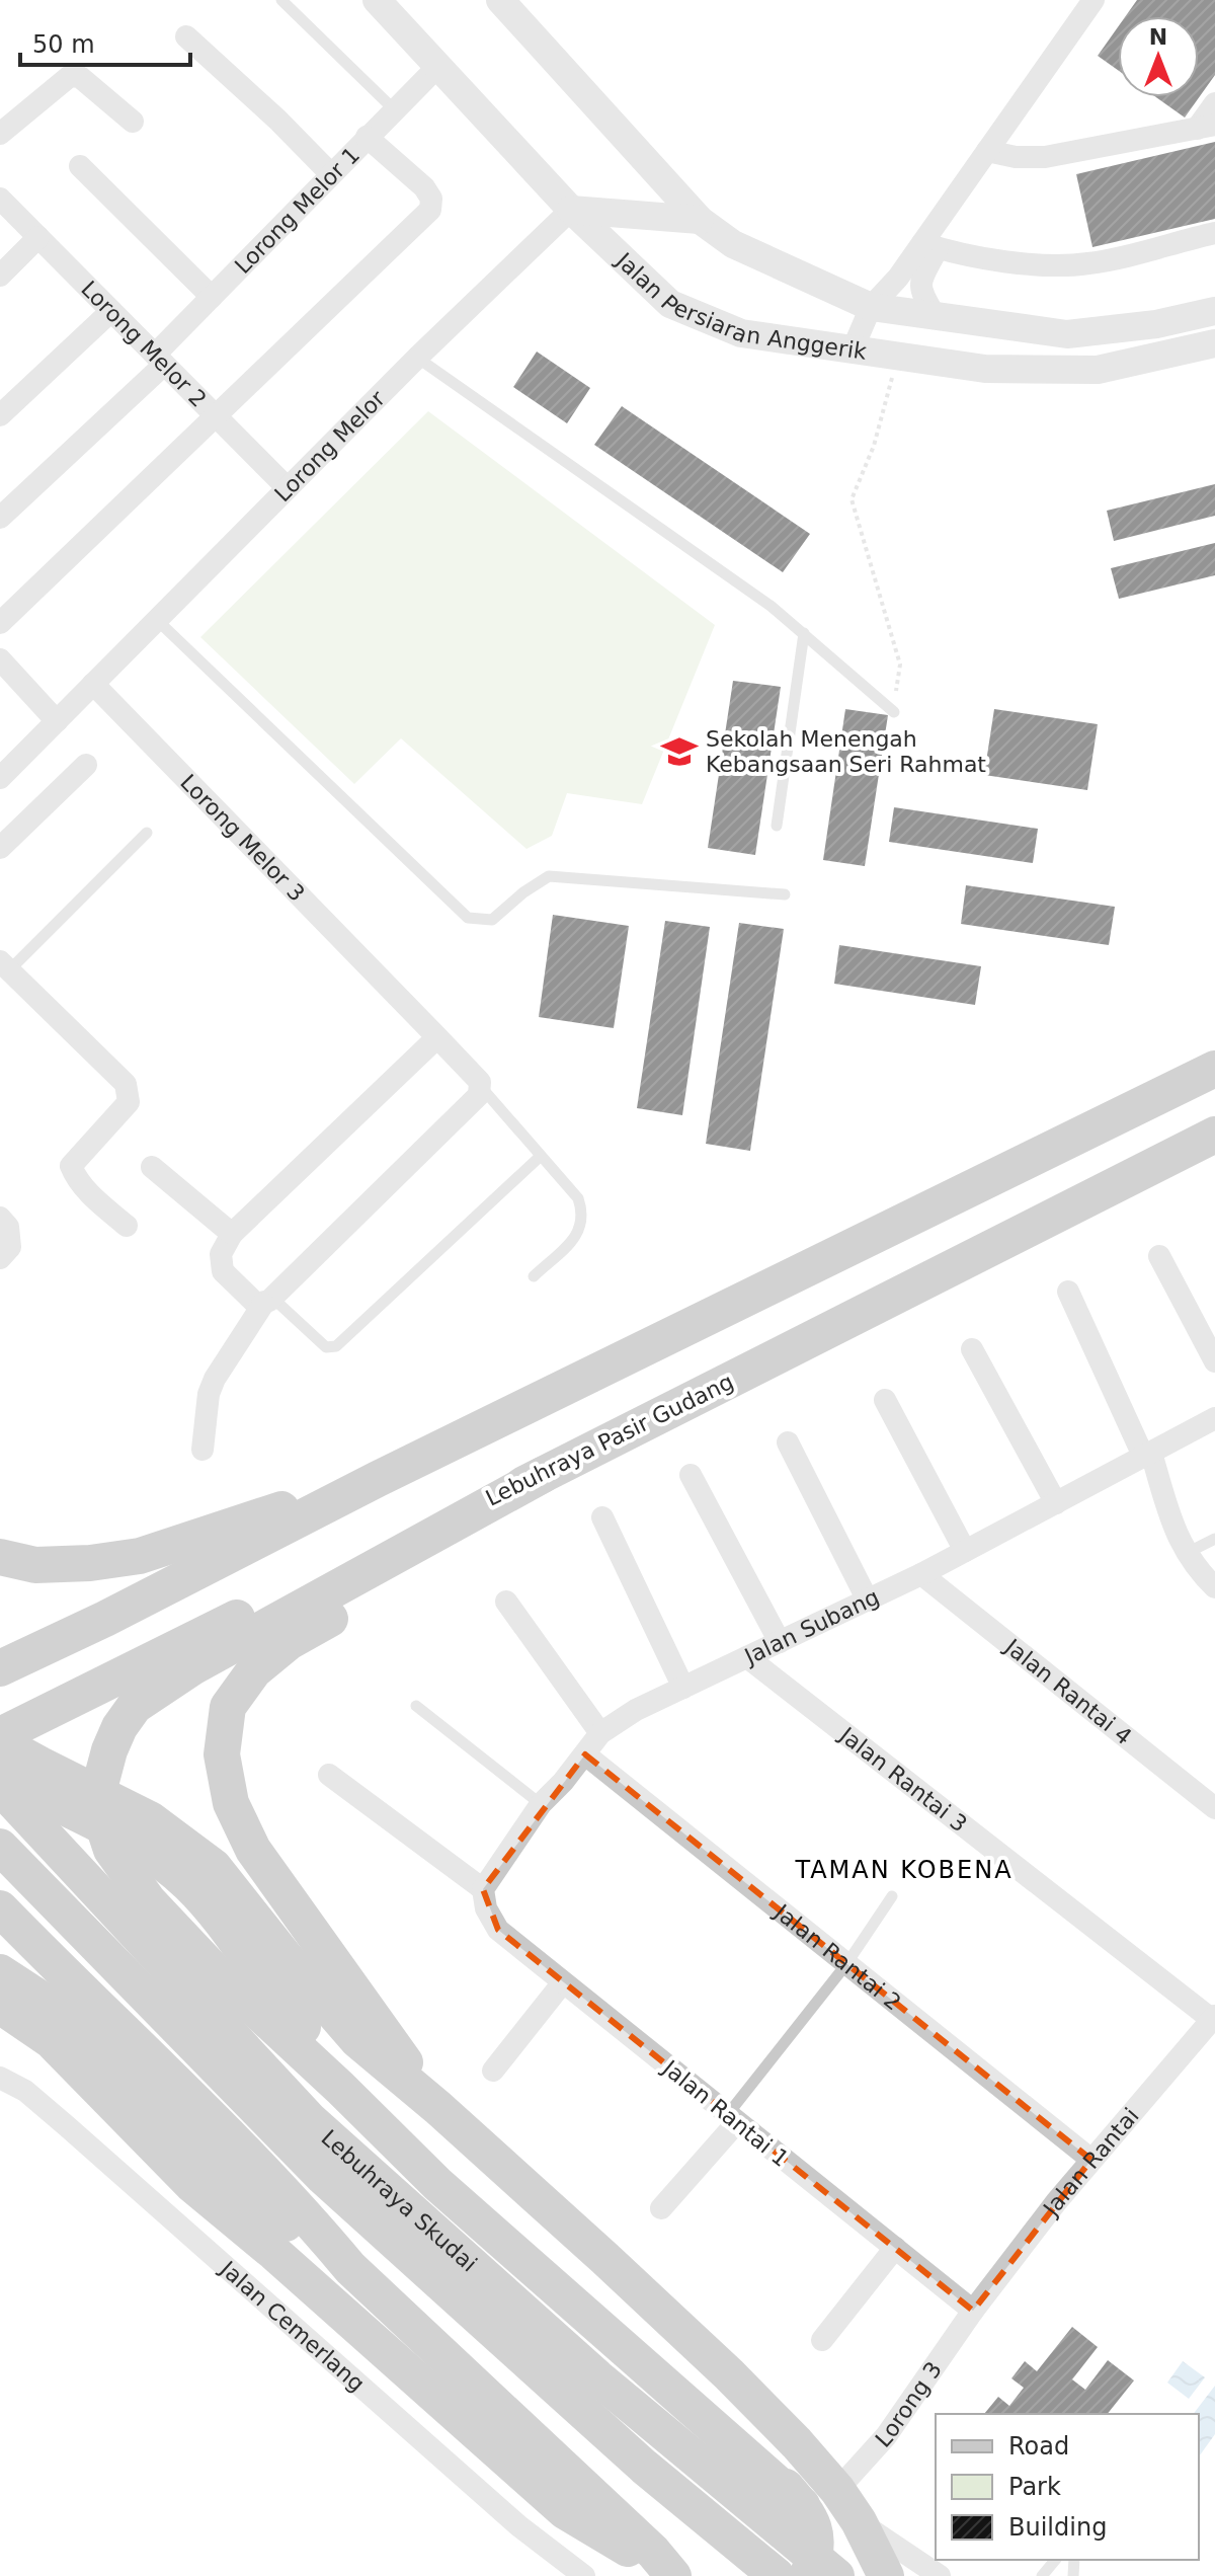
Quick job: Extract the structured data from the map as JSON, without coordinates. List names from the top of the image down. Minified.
{"streets":{"highway":["Lebuhraya Pasir Gudang","Lebuhraya Skudai"],"street":["Lorong Melor 1","Jalan Persiaran Anggerik","Lorong Melor 2","Lorong Melor","Lorong Melor 3","Jalan Subang","Jalan Rantai 4","Jalan Rantai 3","Jalan Rantai 2","Jalan Rantai 1","Jalan Rantai","Jalan Cemerlang","Lorong 3"]},"crossings":[["Lorong Melor 1","Jalan Persiaran Anggerik"],["Lorong Melor 1","Lorong Melor 2"],["Jalan Persiaran Anggerik","Lorong Melor"],["Lorong Melor 2","Lorong Melor"],["Lorong Melor","Lorong Melor 3"],["Jalan Subang","Jalan Rantai 4"],["Jalan Subang","Jalan Rantai 3"],["Jalan Subang","Jalan Rantai 2"],["Jalan Subang","Jalan Rantai 1"],["Jalan Rantai 3","Jalan Rantai"],["Jalan Rantai 2","Jalan Rantai"],["Jalan Rantai 1","Jalan Rantai"],["Jalan Rantai 1","Lorong 3"],["Jalan Rantai","Lorong 3"]],"districts":["TAMAN KOBENA"],"places":{"school or university":["Sekolah Menengah Kebangsaan Seri Rahmat"]},"legend":["Road","Park","Building"],"scale_bar":"50 m","north":"top"}
